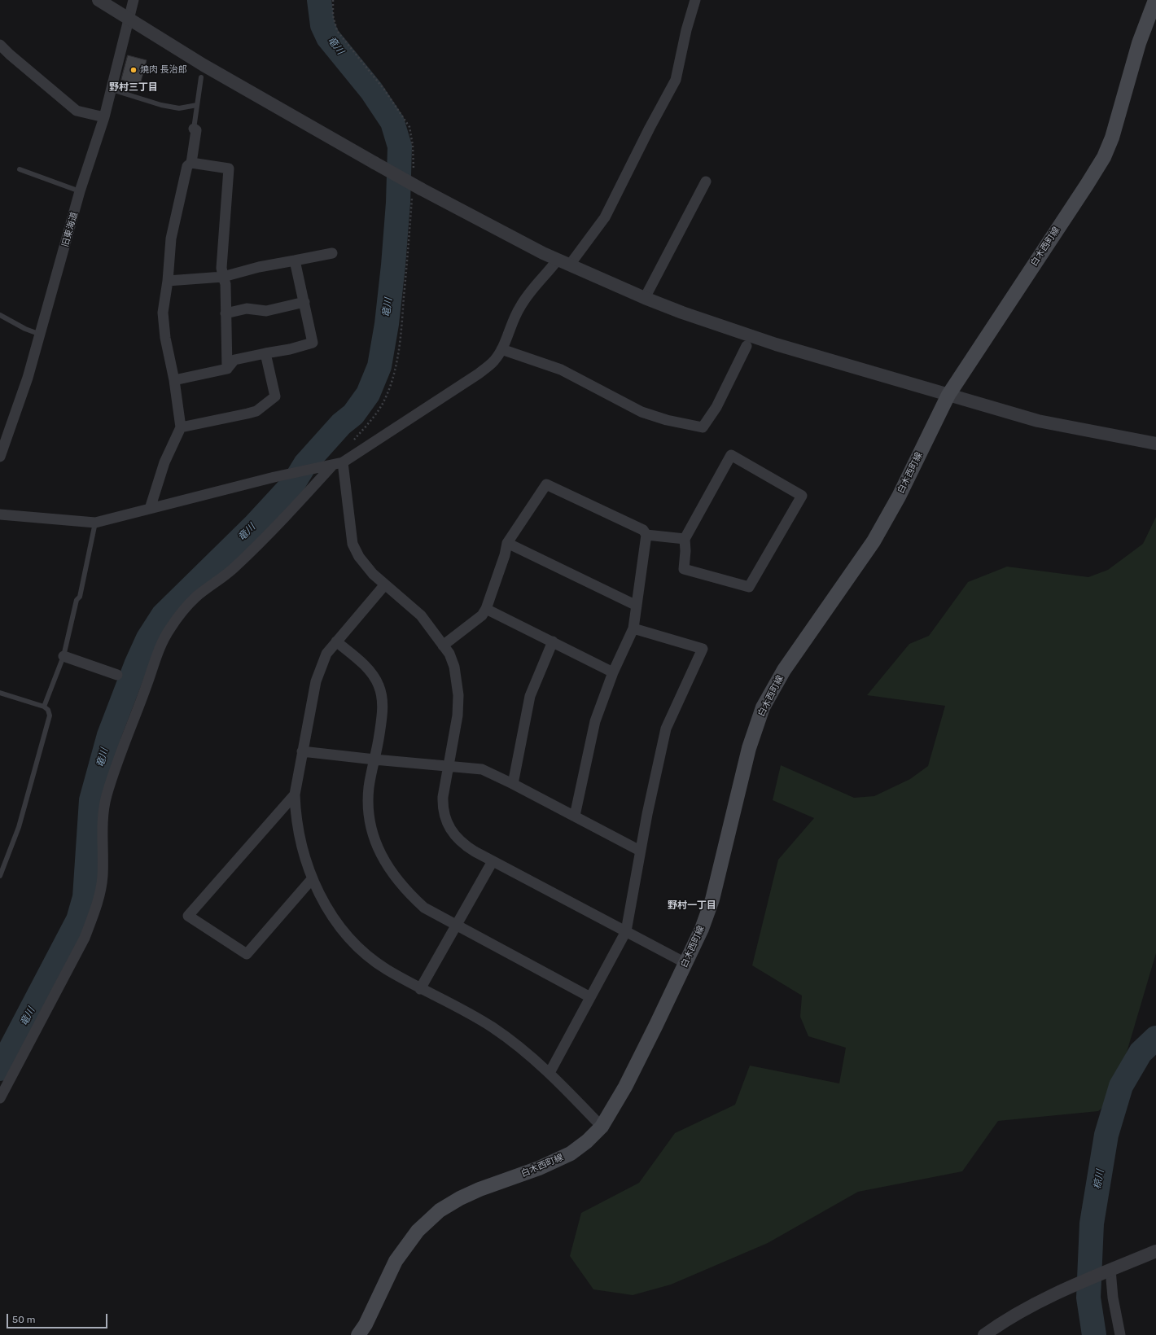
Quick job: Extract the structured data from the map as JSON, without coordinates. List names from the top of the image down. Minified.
{"streets":{"main road":["白木西町線"],"street":["旧東海道"]},"districts":["野村三丁目","野村一丁目"],"water":["竜川","椋川"],"places":["焼肉 長治郎"],"scale_bar":"50 m"}
